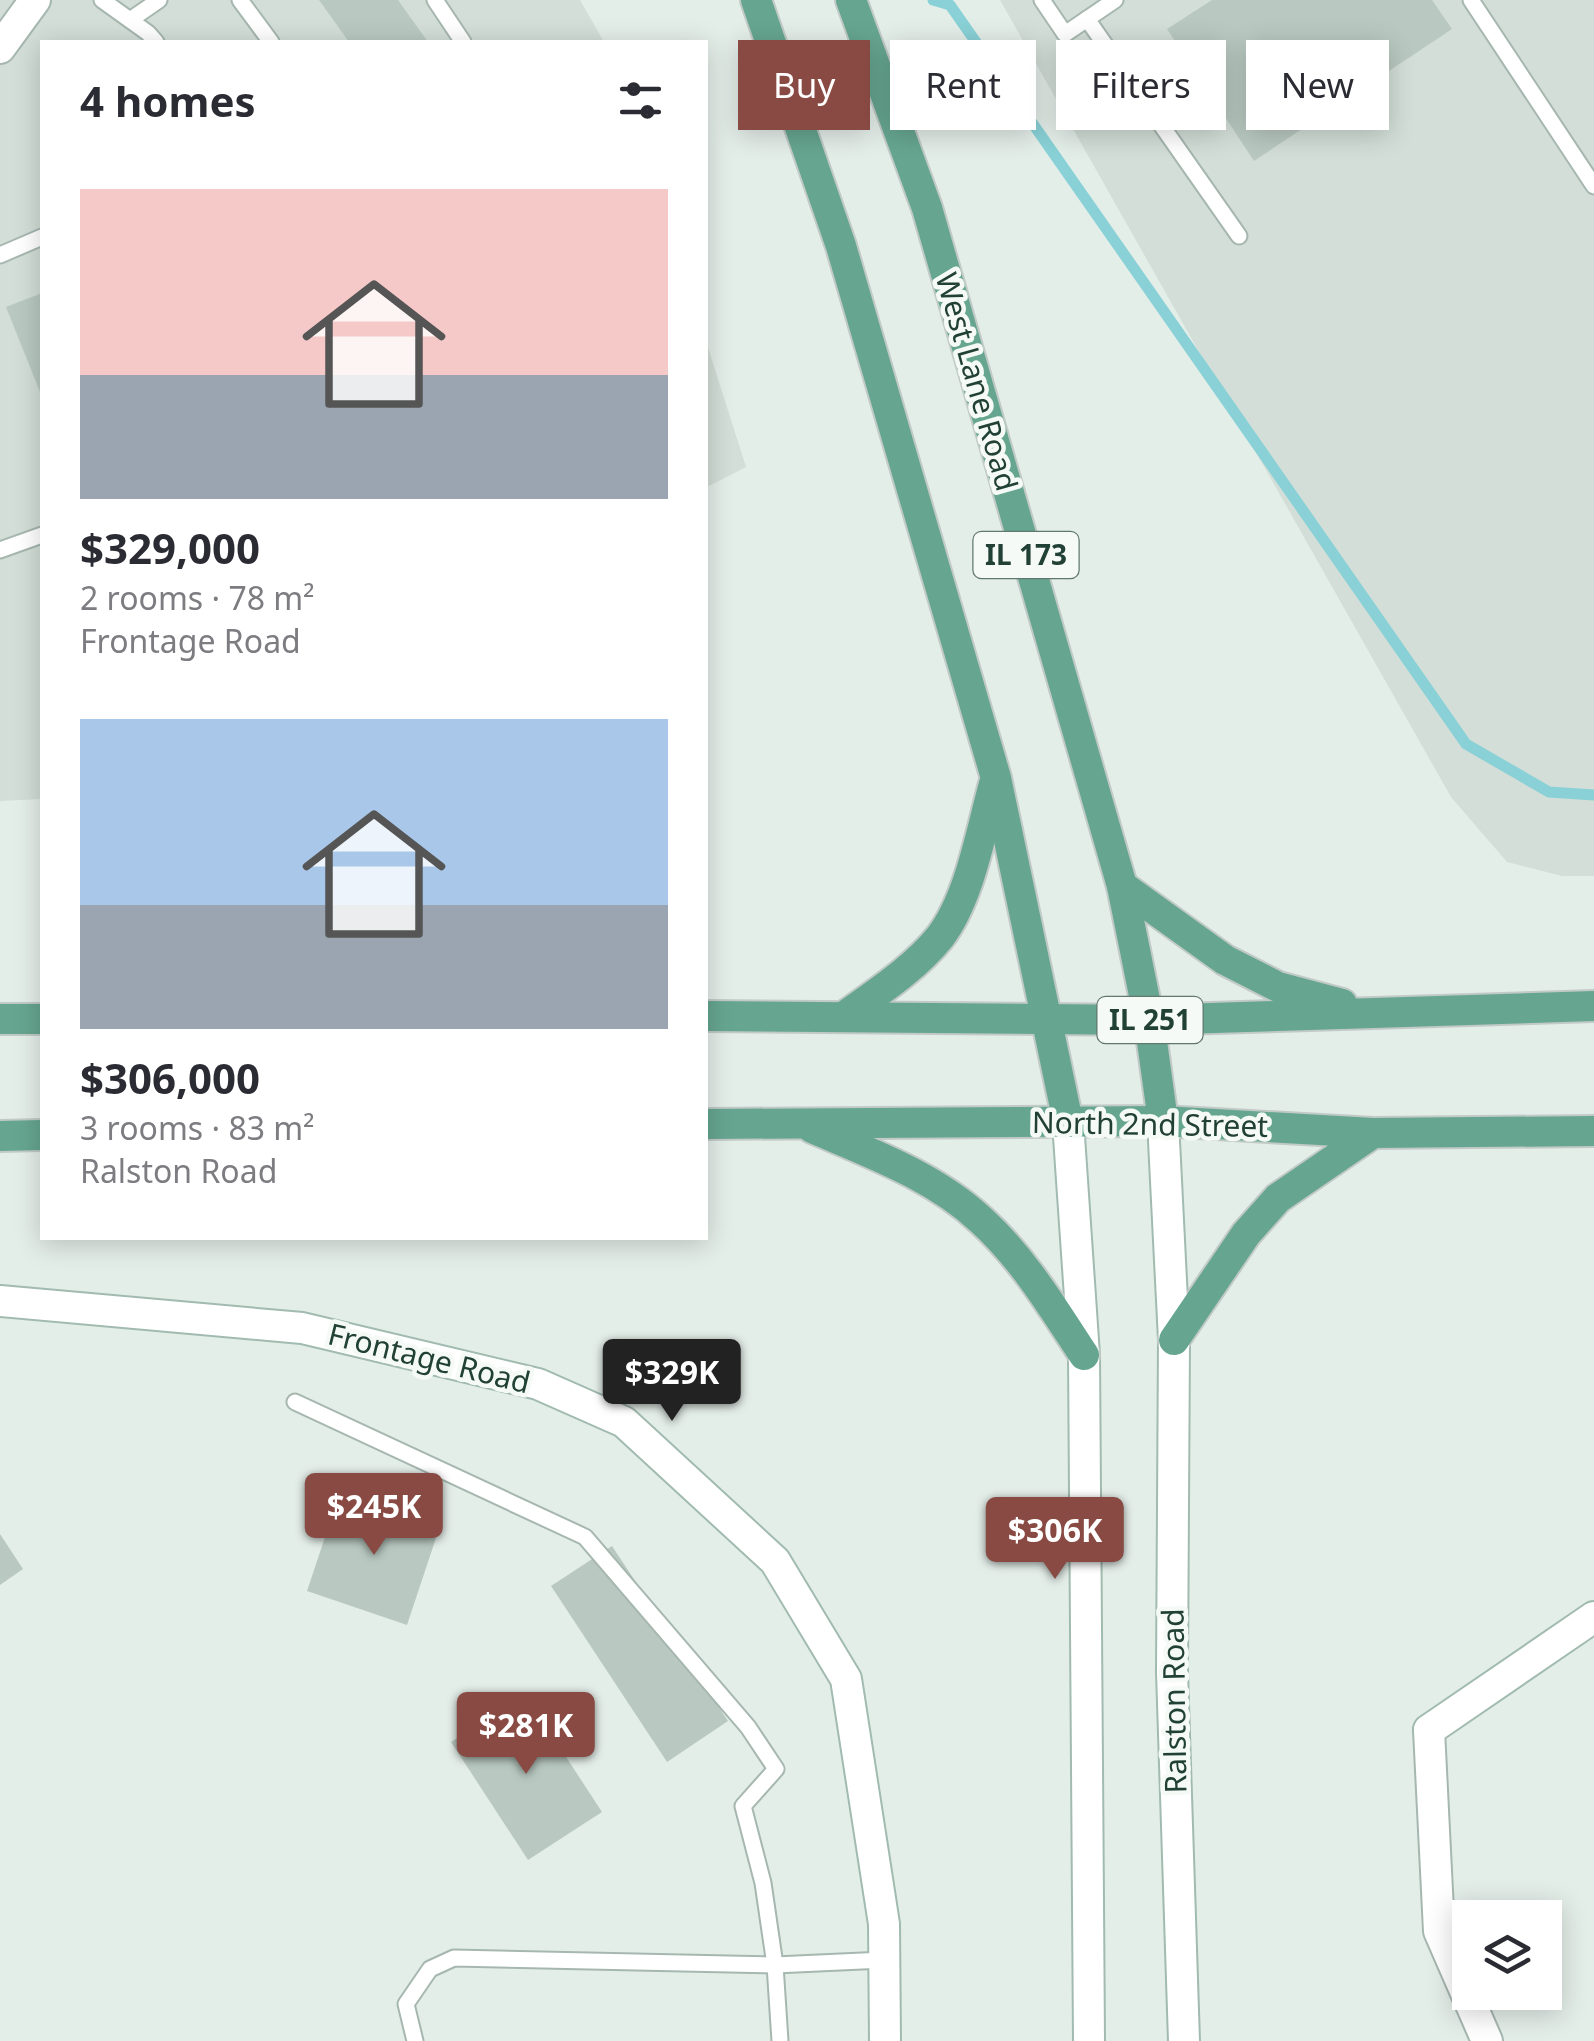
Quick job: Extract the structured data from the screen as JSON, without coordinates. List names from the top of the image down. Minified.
{"streets":{"main road":["West Lane Road","IL 173","IL 251","North 2nd Street"],"street":["Frontage Road","Ralston Road"]},"crossings":[["West Lane Road","IL 251"],["West Lane Road","North 2nd Street"],["West Lane Road","Ralston Road"],["IL 173","IL 251"],["IL 173","North 2nd Street"],["North 2nd Street","Ralston Road"]],"page":{"chip":["Buy","Rent","Filters","New"],"heading":"4 homes","list":[{"name":"$329,000","note":"2 rooms · 78 m² · Frontage Road"},{"name":"$306,000","note":"3 rooms · 83 m² · Ralston Road"}],"price":["$329K","$245K","$306K","$281K"]}}
